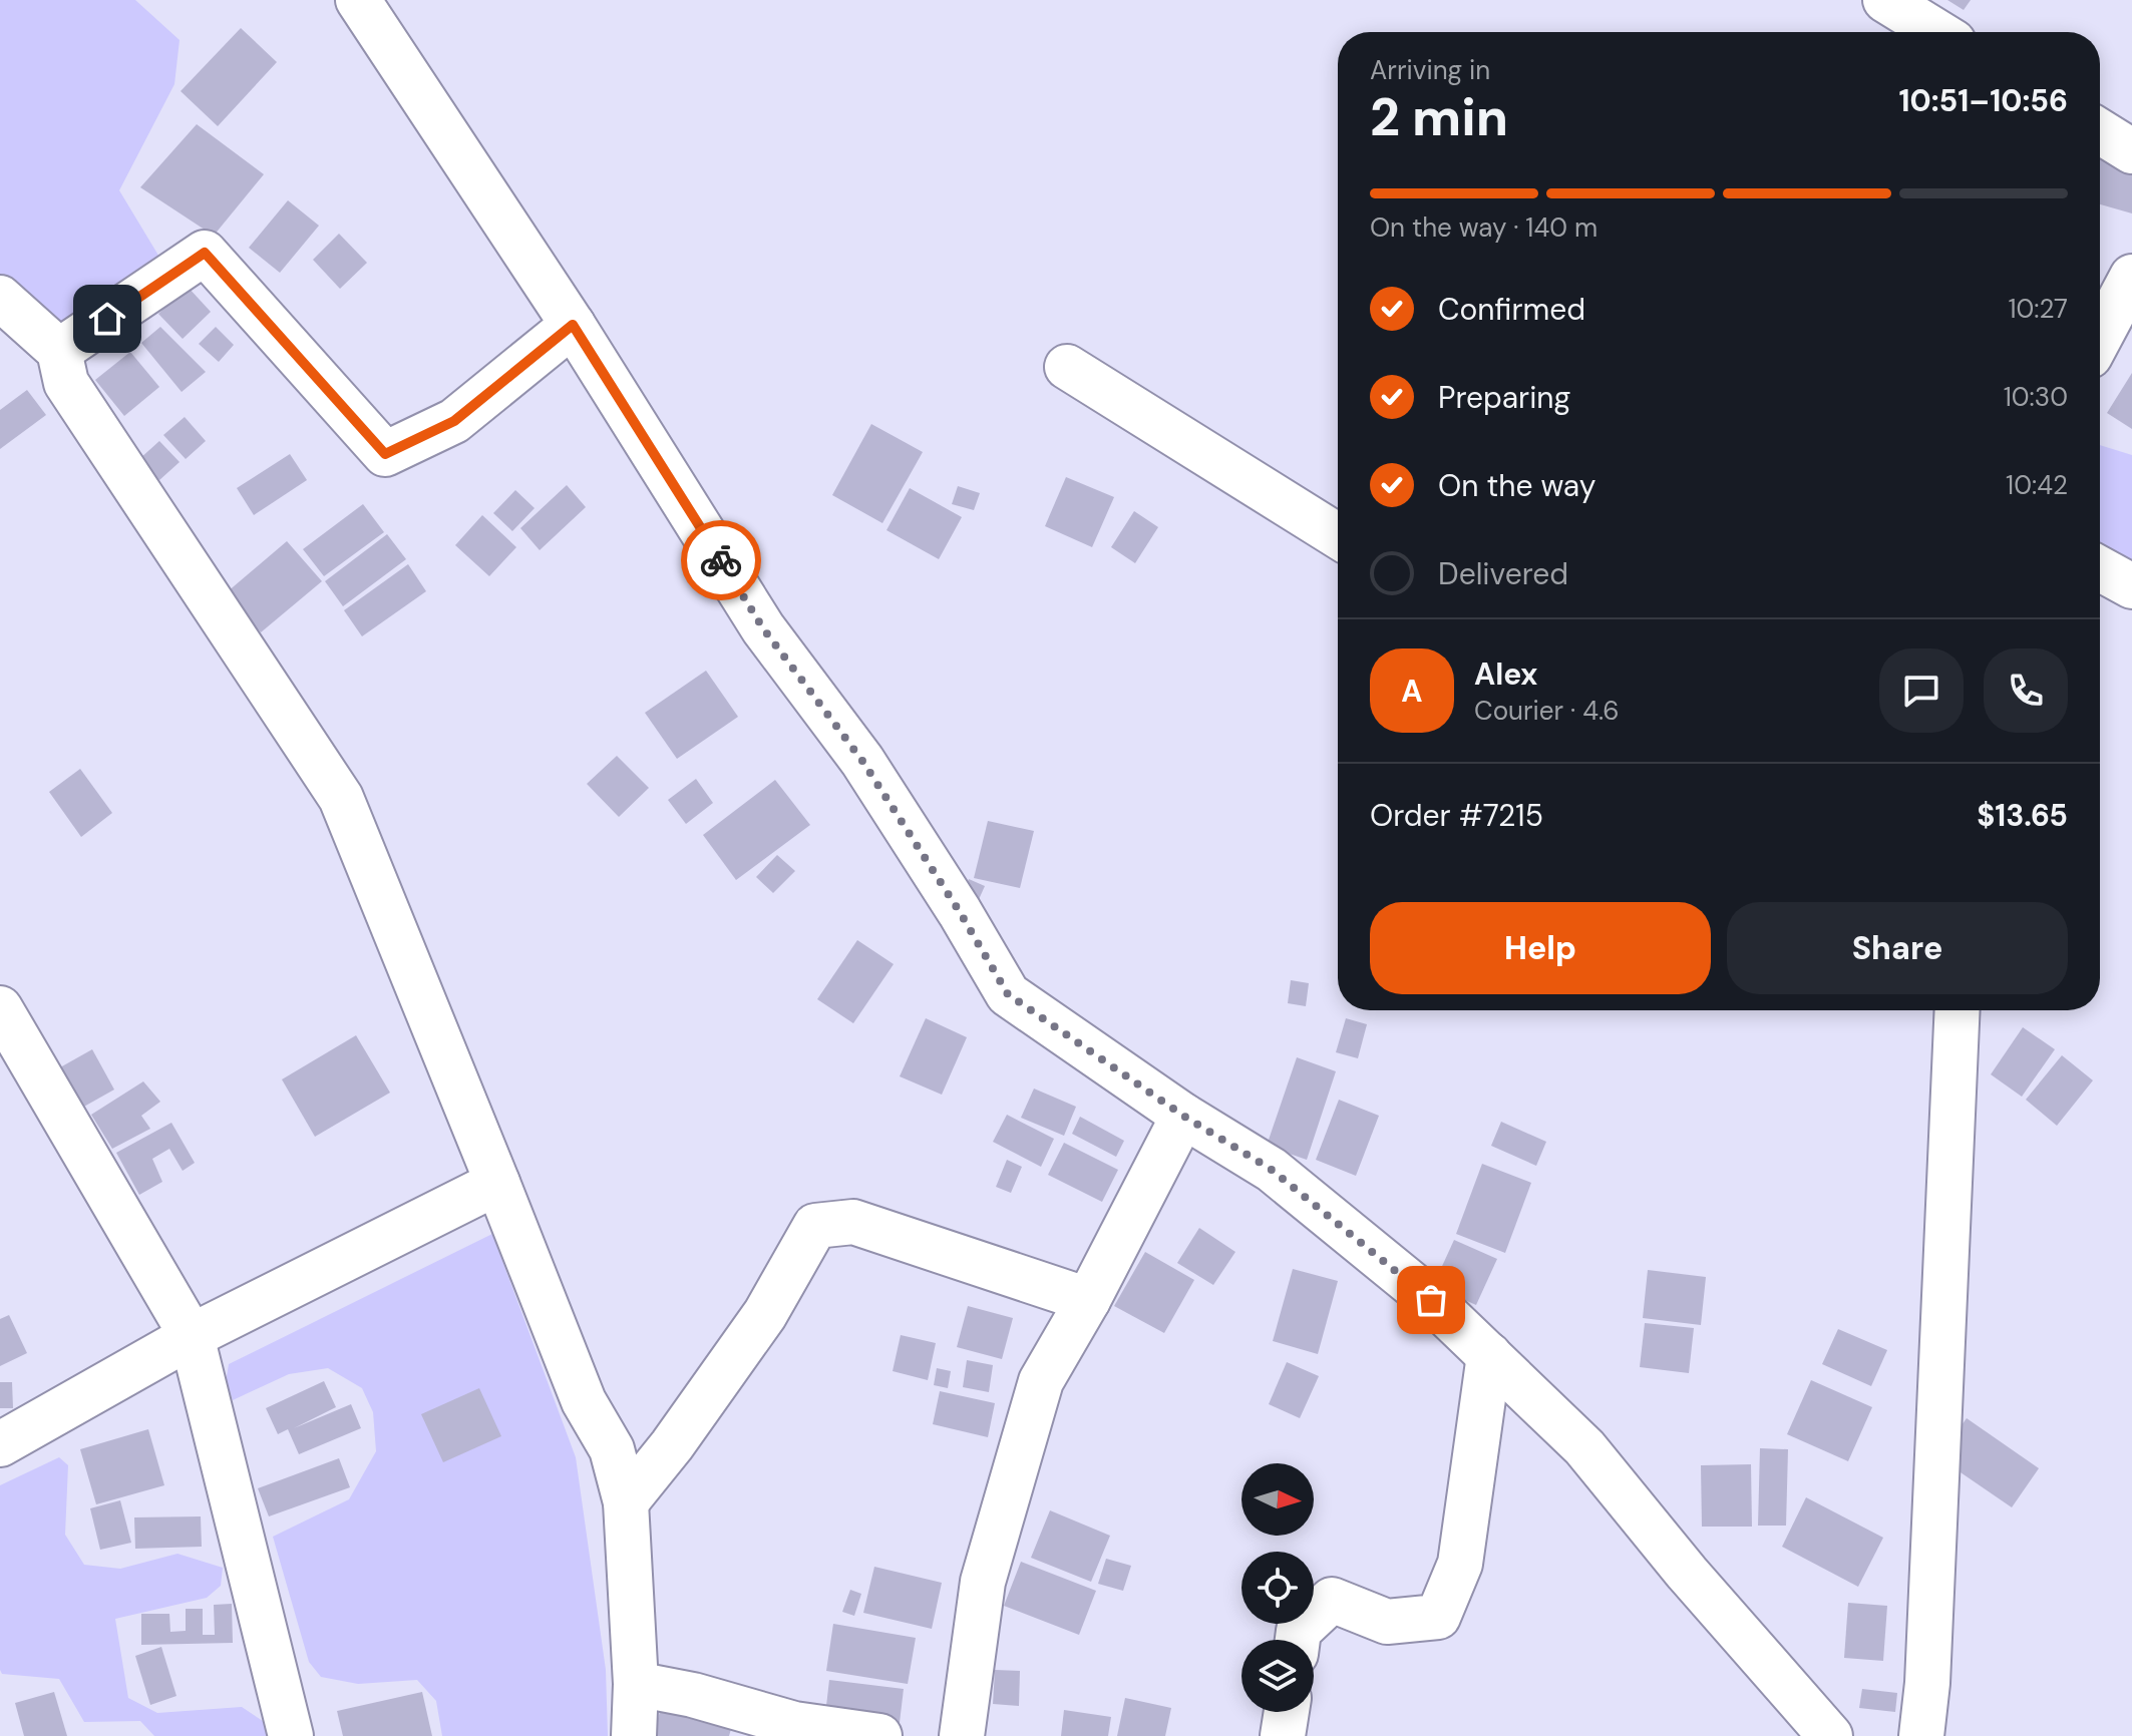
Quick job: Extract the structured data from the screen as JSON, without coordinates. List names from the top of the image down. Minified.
{"north":"right","page":{"heading":["2 min","Arriving in","10:51–10:56"],"panel":["Alex","Courier · 4.6","Order #7215","$13.65"],"bar":"On the way · 140 m","list":[["Confirmed","10:27"],["Preparing","10:30"],["On the way","10:42"],"Delivered"],"round":"A","buttons":["Help","Share"]}}
